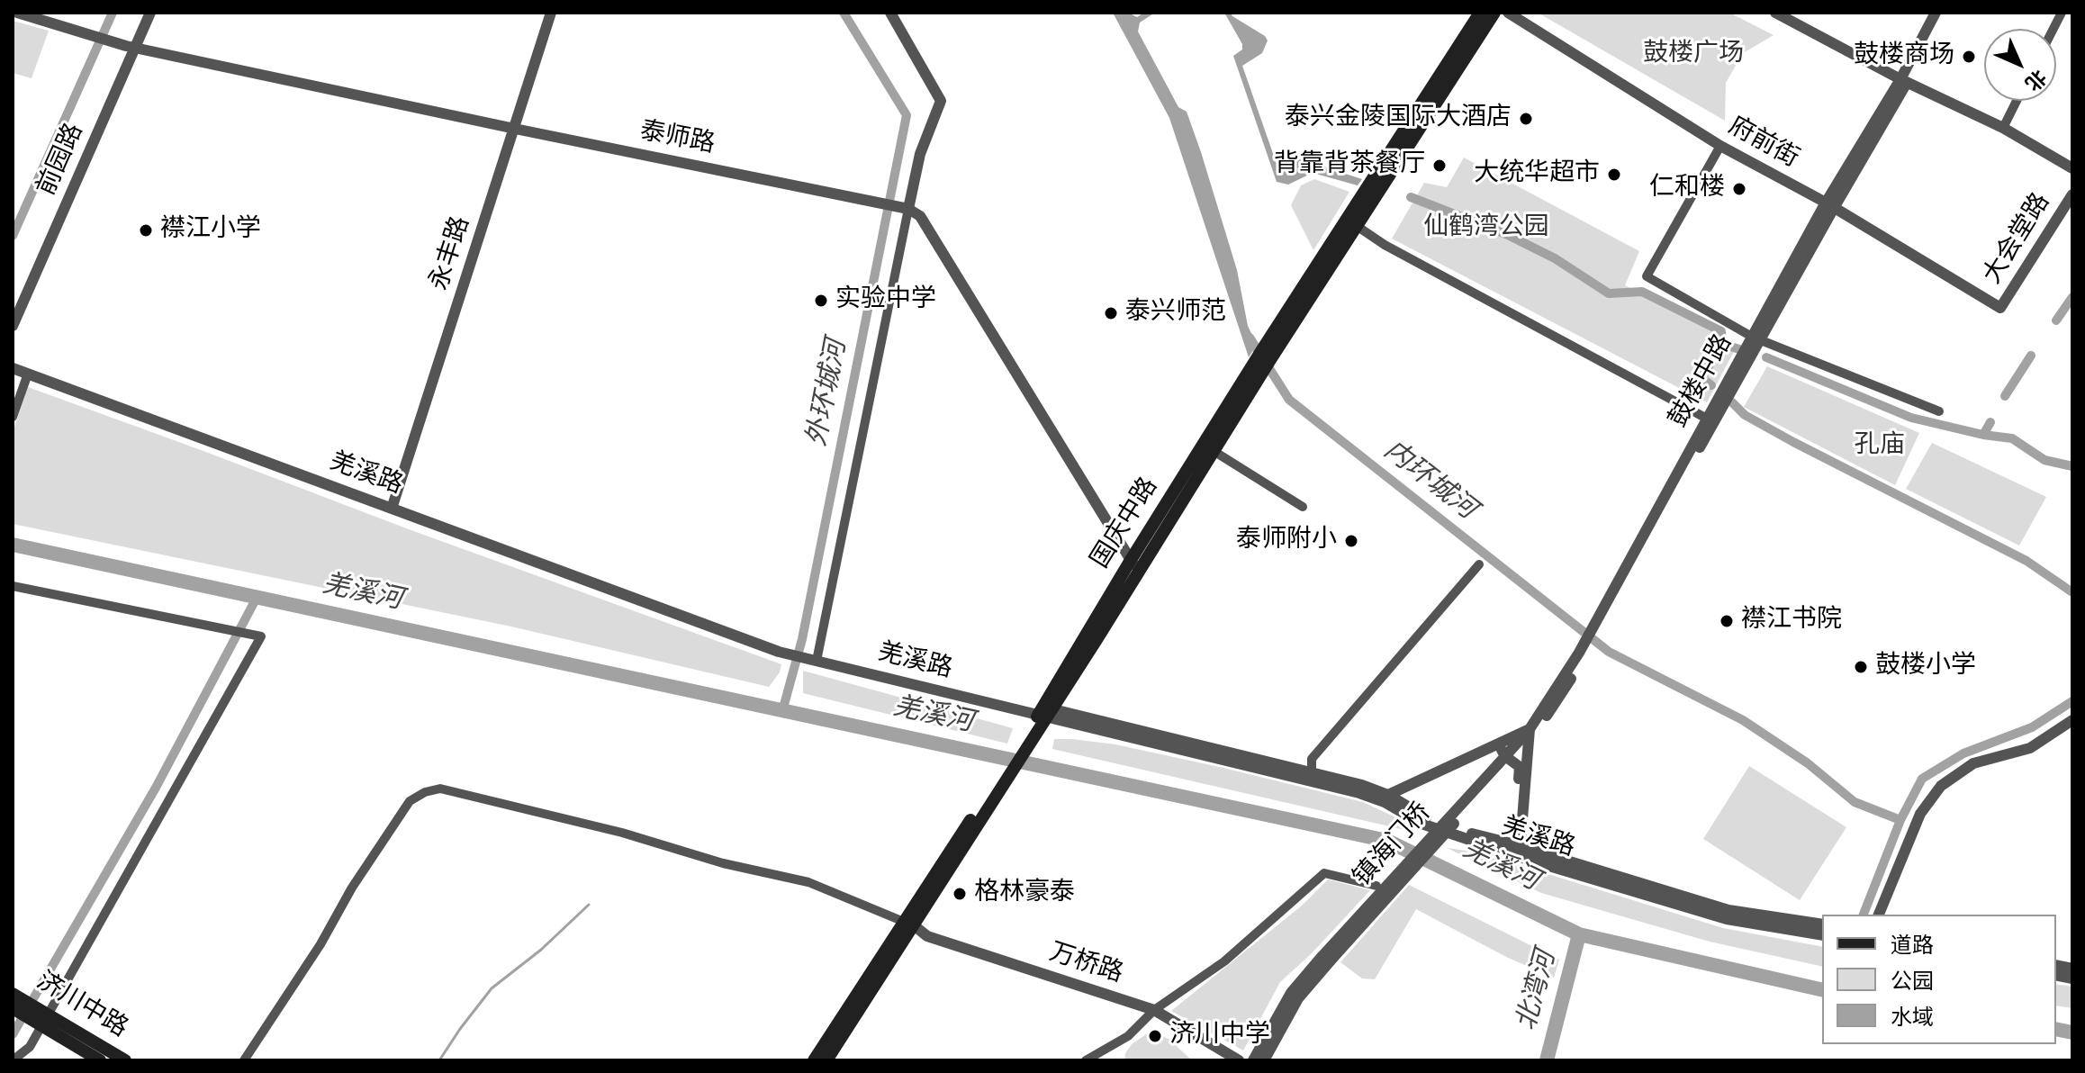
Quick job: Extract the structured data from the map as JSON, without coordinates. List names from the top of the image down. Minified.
{"streets":{"main road":["国庆中路","济川中路"],"street":["泰师路","府前街","前园路","大会堂路","永丰路","鼓楼中路","羌溪路","镇海门桥","万桥路"]},"crossings":[["泰师路","前园路"],["泰师路","永丰路"],["府前街","大会堂路"],["府前街","鼓楼中路"],["永丰路","羌溪路"],["鼓楼中路","镇海门桥"],["羌溪路","国庆中路"],["国庆中路","万桥路"]],"water":["外环城河","内环城河","羌溪河","北湾河"],"parks":["鼓楼广场","仙鹤湾公园","孔庙"],"places":["鼓楼商场","泰兴金陵国际大酒店","背靠背茶餐厅","大统华超市","仁和楼","襟江小学","实验中学","泰兴师范","泰师附小","襟江书院","鼓楼小学","格林豪泰","济川中学"],"legend":["道路","公园","水域"],"north":"bottom right"}
